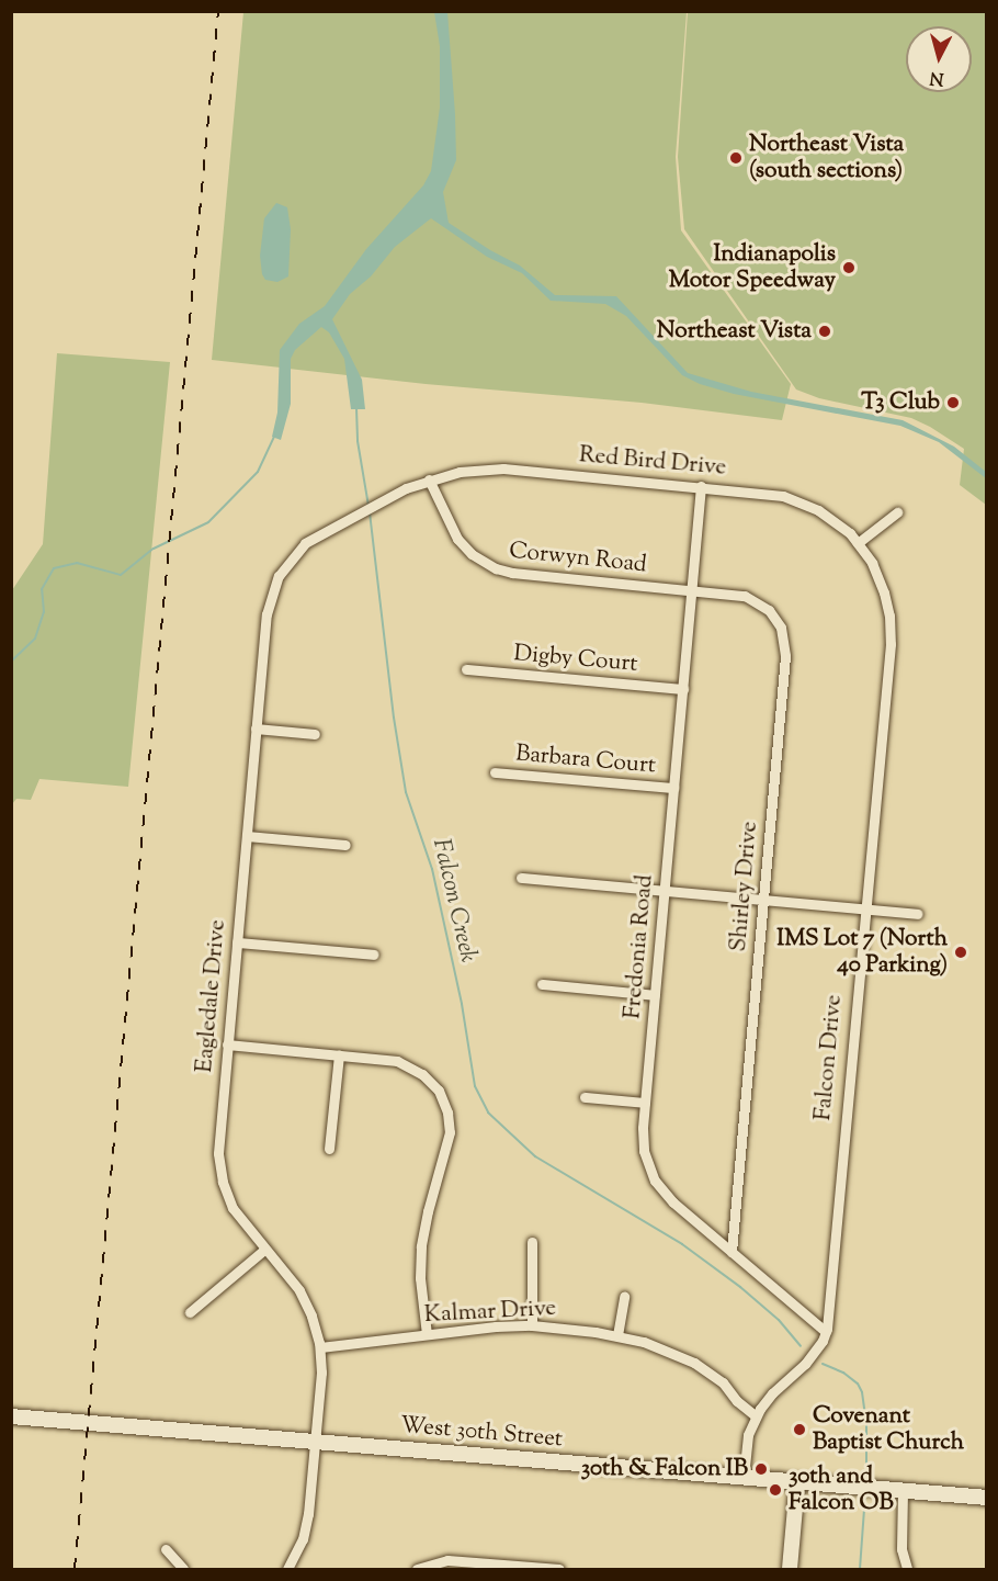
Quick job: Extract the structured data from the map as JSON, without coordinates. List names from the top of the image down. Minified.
{"streets":{"main road":["West 30th Street"],"street":["Red Bird Drive","Corwyn Road","Digby Court","Barbara Court","Shirley Drive","Fredonia Road","Eagledale Drive","Falcon Drive","Kalmar Drive"]},"crossings":[["Red Bird Drive","Corwyn Road"],["Red Bird Drive","Fredonia Road"],["Red Bird Drive","Eagledale Drive"],["Red Bird Drive","Falcon Drive"],["Corwyn Road","Shirley Drive"],["Corwyn Road","Fredonia Road"],["Corwyn Road","Eagledale Drive"],["Digby Court","Fredonia Road"],["Barbara Court","Fredonia Road"],["Shirley Drive","Fredonia Road"],["Fredonia Road","Falcon Drive"],["Eagledale Drive","Kalmar Drive"],["Eagledale Drive","West 30th Street"],["Falcon Drive","Kalmar Drive"],["Falcon Drive","West 30th Street"]],"water":["Falcon Creek"],"places":["Northeast Vista (south sections)","Indianapolis Motor Speedway","Northeast Vista","T3 Club","IMS Lot 7 (North 40 Parking)","Covenant Baptist Church","30th & Falcon IB","30th and Falcon OB"],"north":"bottom"}
